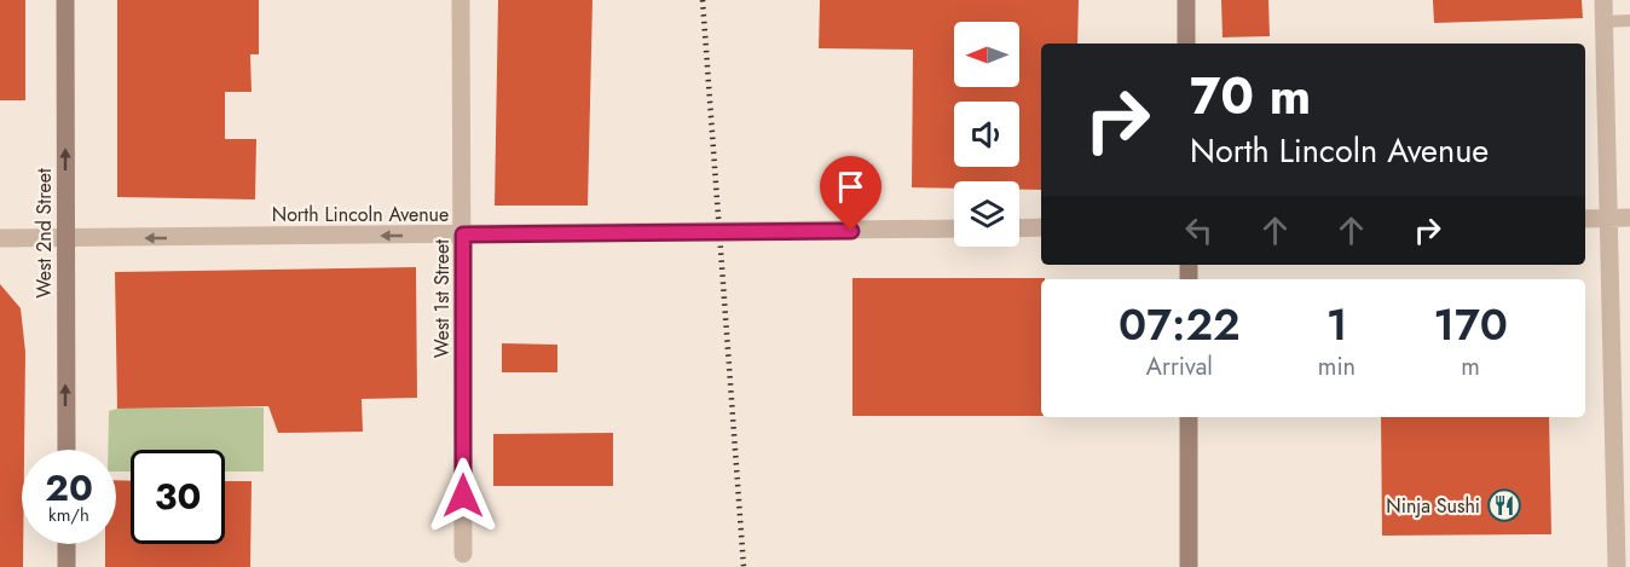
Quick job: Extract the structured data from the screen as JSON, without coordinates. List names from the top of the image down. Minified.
{"streets":{"main road":["West 2nd Street"],"street":["North Lincoln Avenue","West 1st Street"]},"crossings":[["North Lincoln Avenue","West 2nd Street"],["North Lincoln Avenue","West 1st Street"]],"one_way":["North Lincoln Avenue","West 2nd Street"],"places":{"restaurant":["Ninja Sushi"]},"north":"left","page":{"turn":["70 m","North Lincoln Avenue"],"eta":["07:22","Arrival","1","min","170","m"],"speed":"20 km/h","limit":"30"}}
